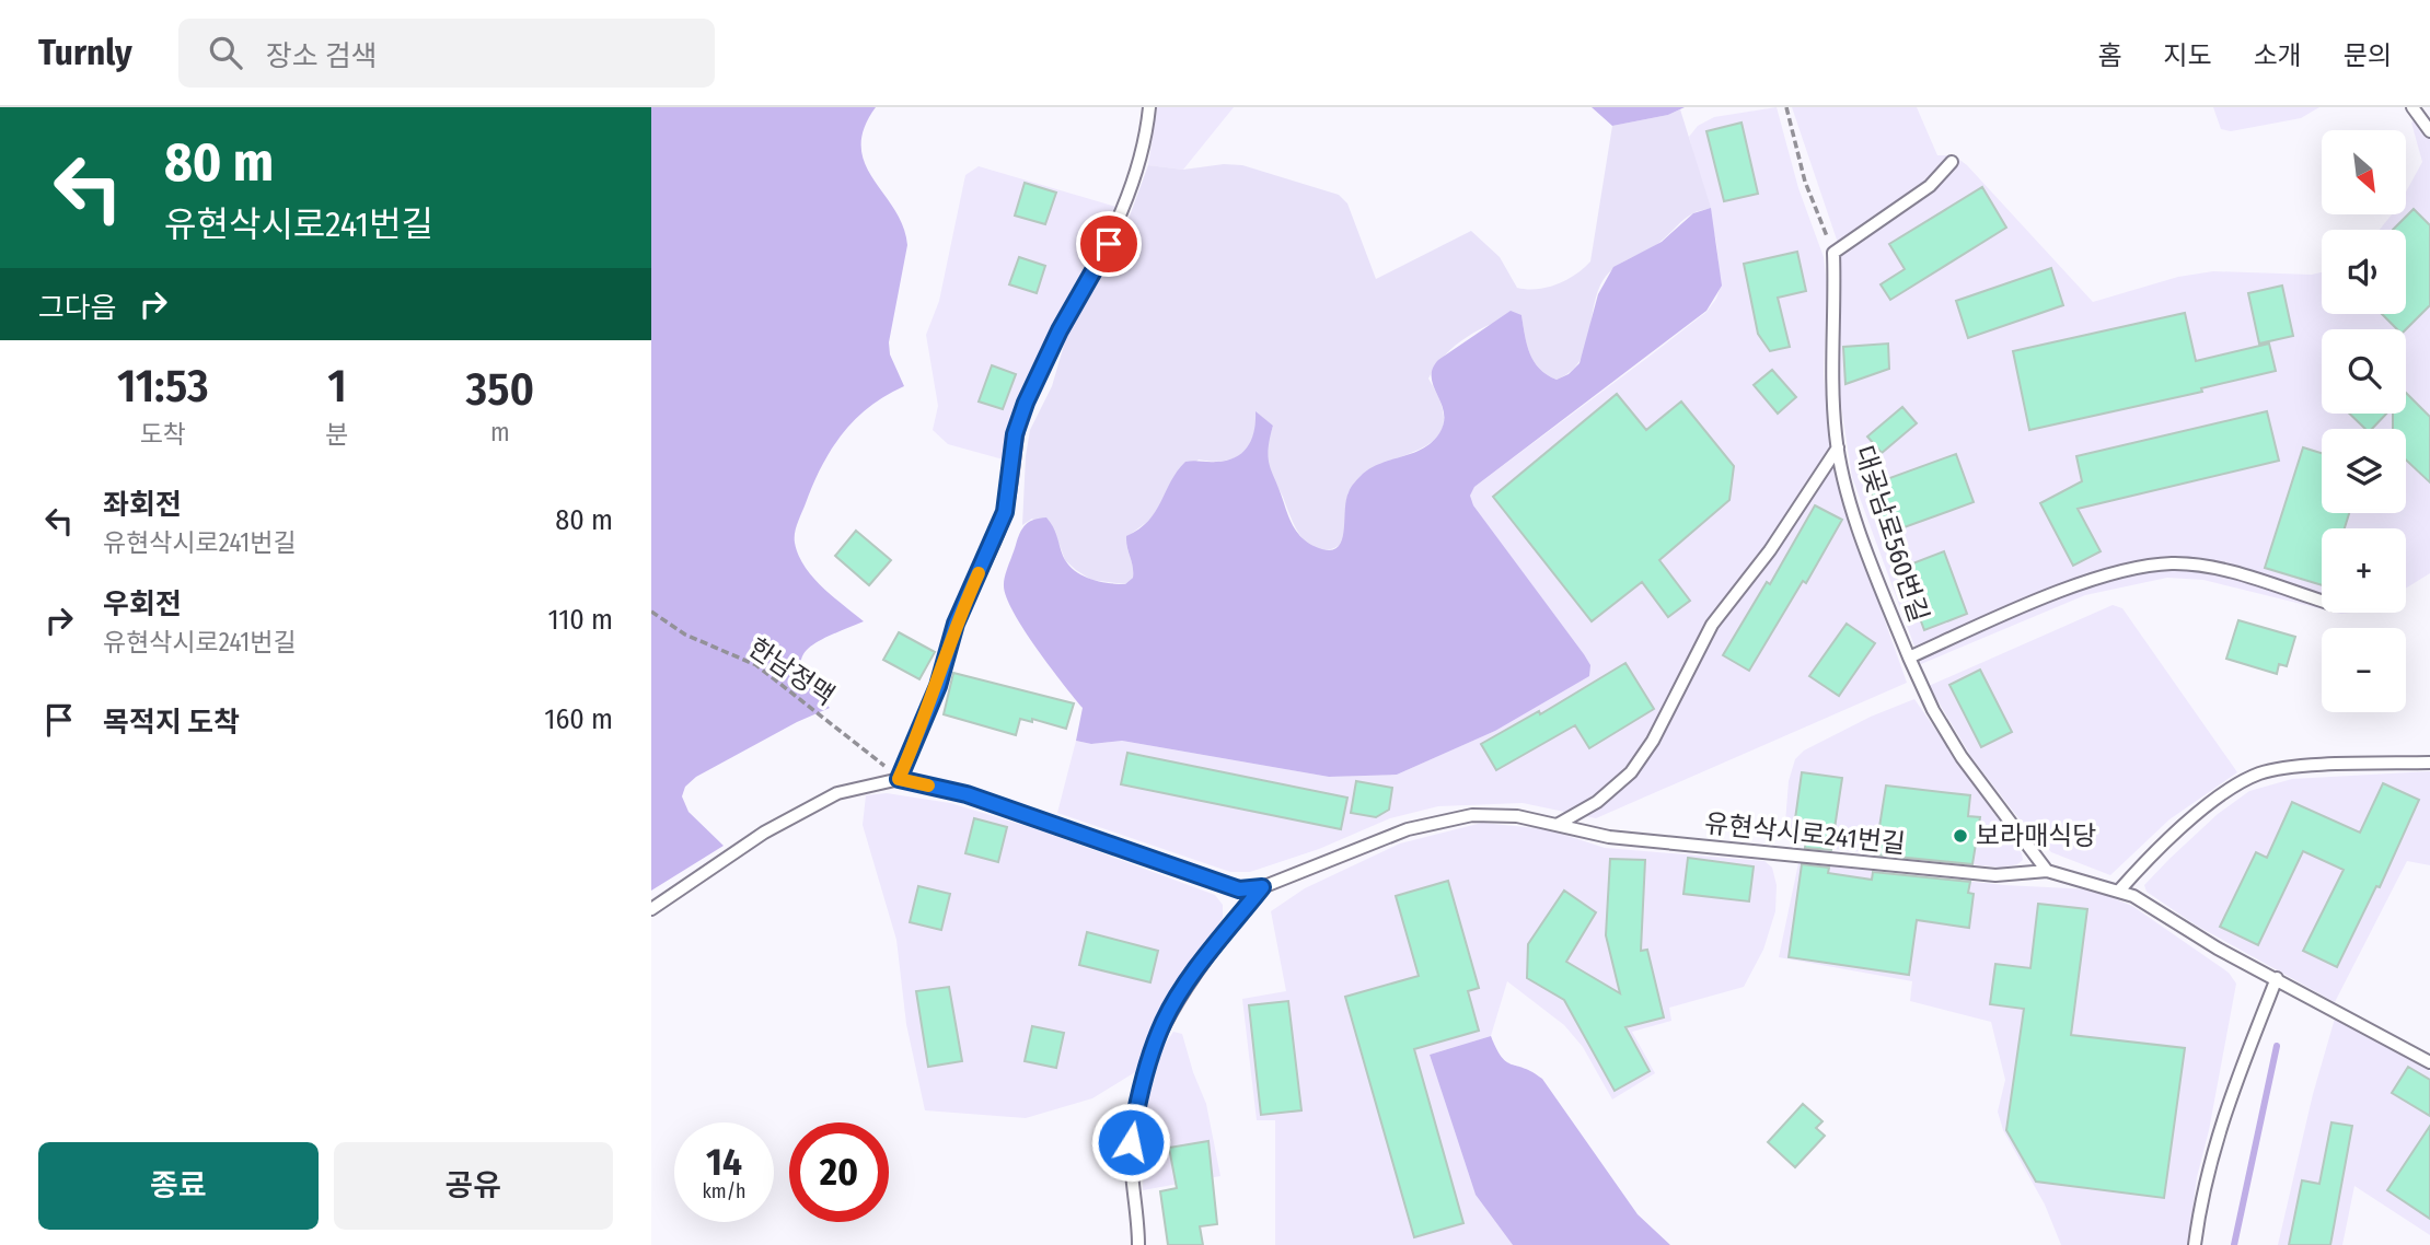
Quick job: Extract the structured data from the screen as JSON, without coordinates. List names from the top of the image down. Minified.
{"streets":{"lane":["대곶남로560번길","유현삭시로241번길"],"path":["한남정맥"]},"crossings":[["대곶남로560번길","유현삭시로241번길"],["한남정맥","유현삭시로241번길"]],"places":["보라매식당"],"north":"bottom right","page":{"header":"Turnly","search":"장소 검색","nav":["홈","지도","소개","문의"],"turn":["80 m","유현삭시로241번길"],"map_buttons":["+","−"],"then":"그다음","eta":["11:53","도착","1","분","350","m"],"list":[{"name":"좌회전","note":"유현삭시로241번길","value":"80 m"},{"name":"우회전","note":"유현삭시로241번길","value":"110 m"},{"name":"목적지 도착","value":"160 m"}],"speed":"14 km/h","limit":"20","buttons":["종료","공유"]}}
